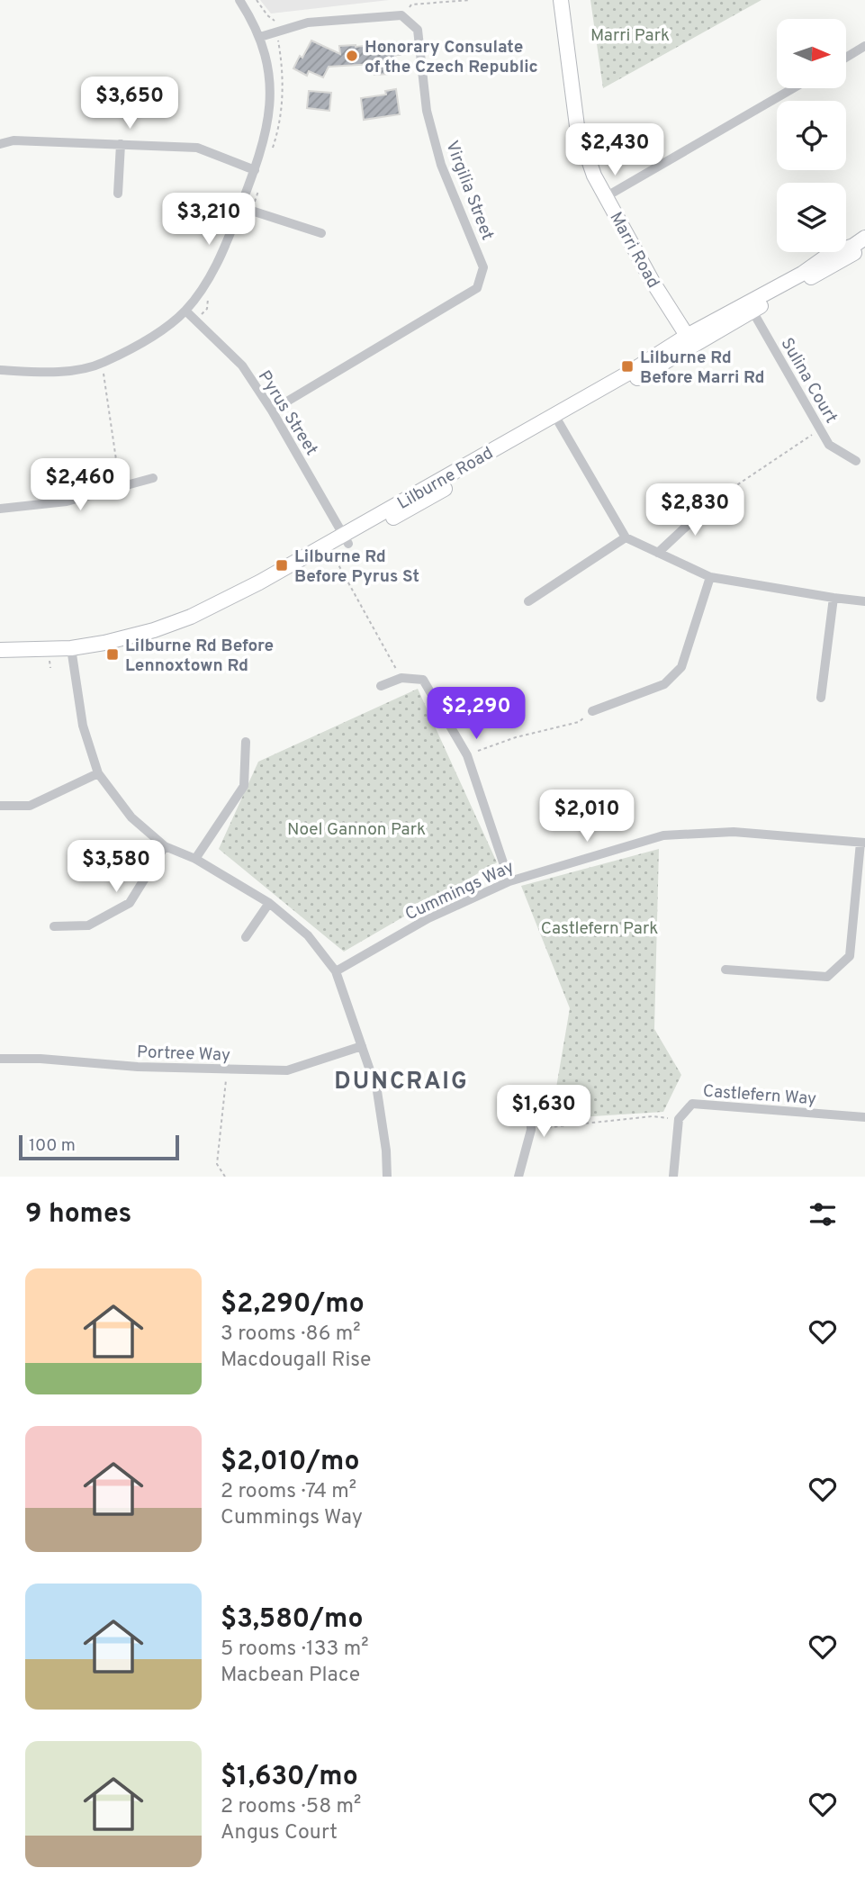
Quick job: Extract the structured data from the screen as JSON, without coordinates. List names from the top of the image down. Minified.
{"streets":{"street":["Virgilia Street","Marri Road","Sulina Court","Pyrus Street","Lilburne Road","Cummings Way","Portree Way","Castlefern Way"]},"crossings":[["Virgilia Street","Pyrus Street"],["Marri Road","Lilburne Road"],["Sulina Court","Lilburne Road"],["Pyrus Street","Lilburne Road"]],"districts":["DUNCRAIG"],"parks":["Marri Park","Noel Gannon Park","Castlefern Park"],"places":{"other":["Honorary Consulate of the Czech Republic"],"transit":["Lilburne Rd Before Marri Rd","Lilburne Rd Before Pyrus St","Lilburne Rd Before Lennoxtown Rd"]},"scale_bar":"100 m","north":"right","page":{"price":["$3,650","$2,430","$3,210","$2,460","$2,830","$2,290","$2,010","$3,580","$1,630"],"scale":"100 m","heading":"9 homes","list":[{"name":"$2,290/mo","note":"3 rooms · 86 m² · Macdougall Rise"},{"name":"$2,010/mo","note":"2 rooms · 74 m² · Cummings Way"},{"name":"$3,580/mo","note":"5 rooms · 133 m² · Macbean Place"},{"name":"$1,630/mo","note":"2 rooms · 58 m² · Angus Court"}]}}
